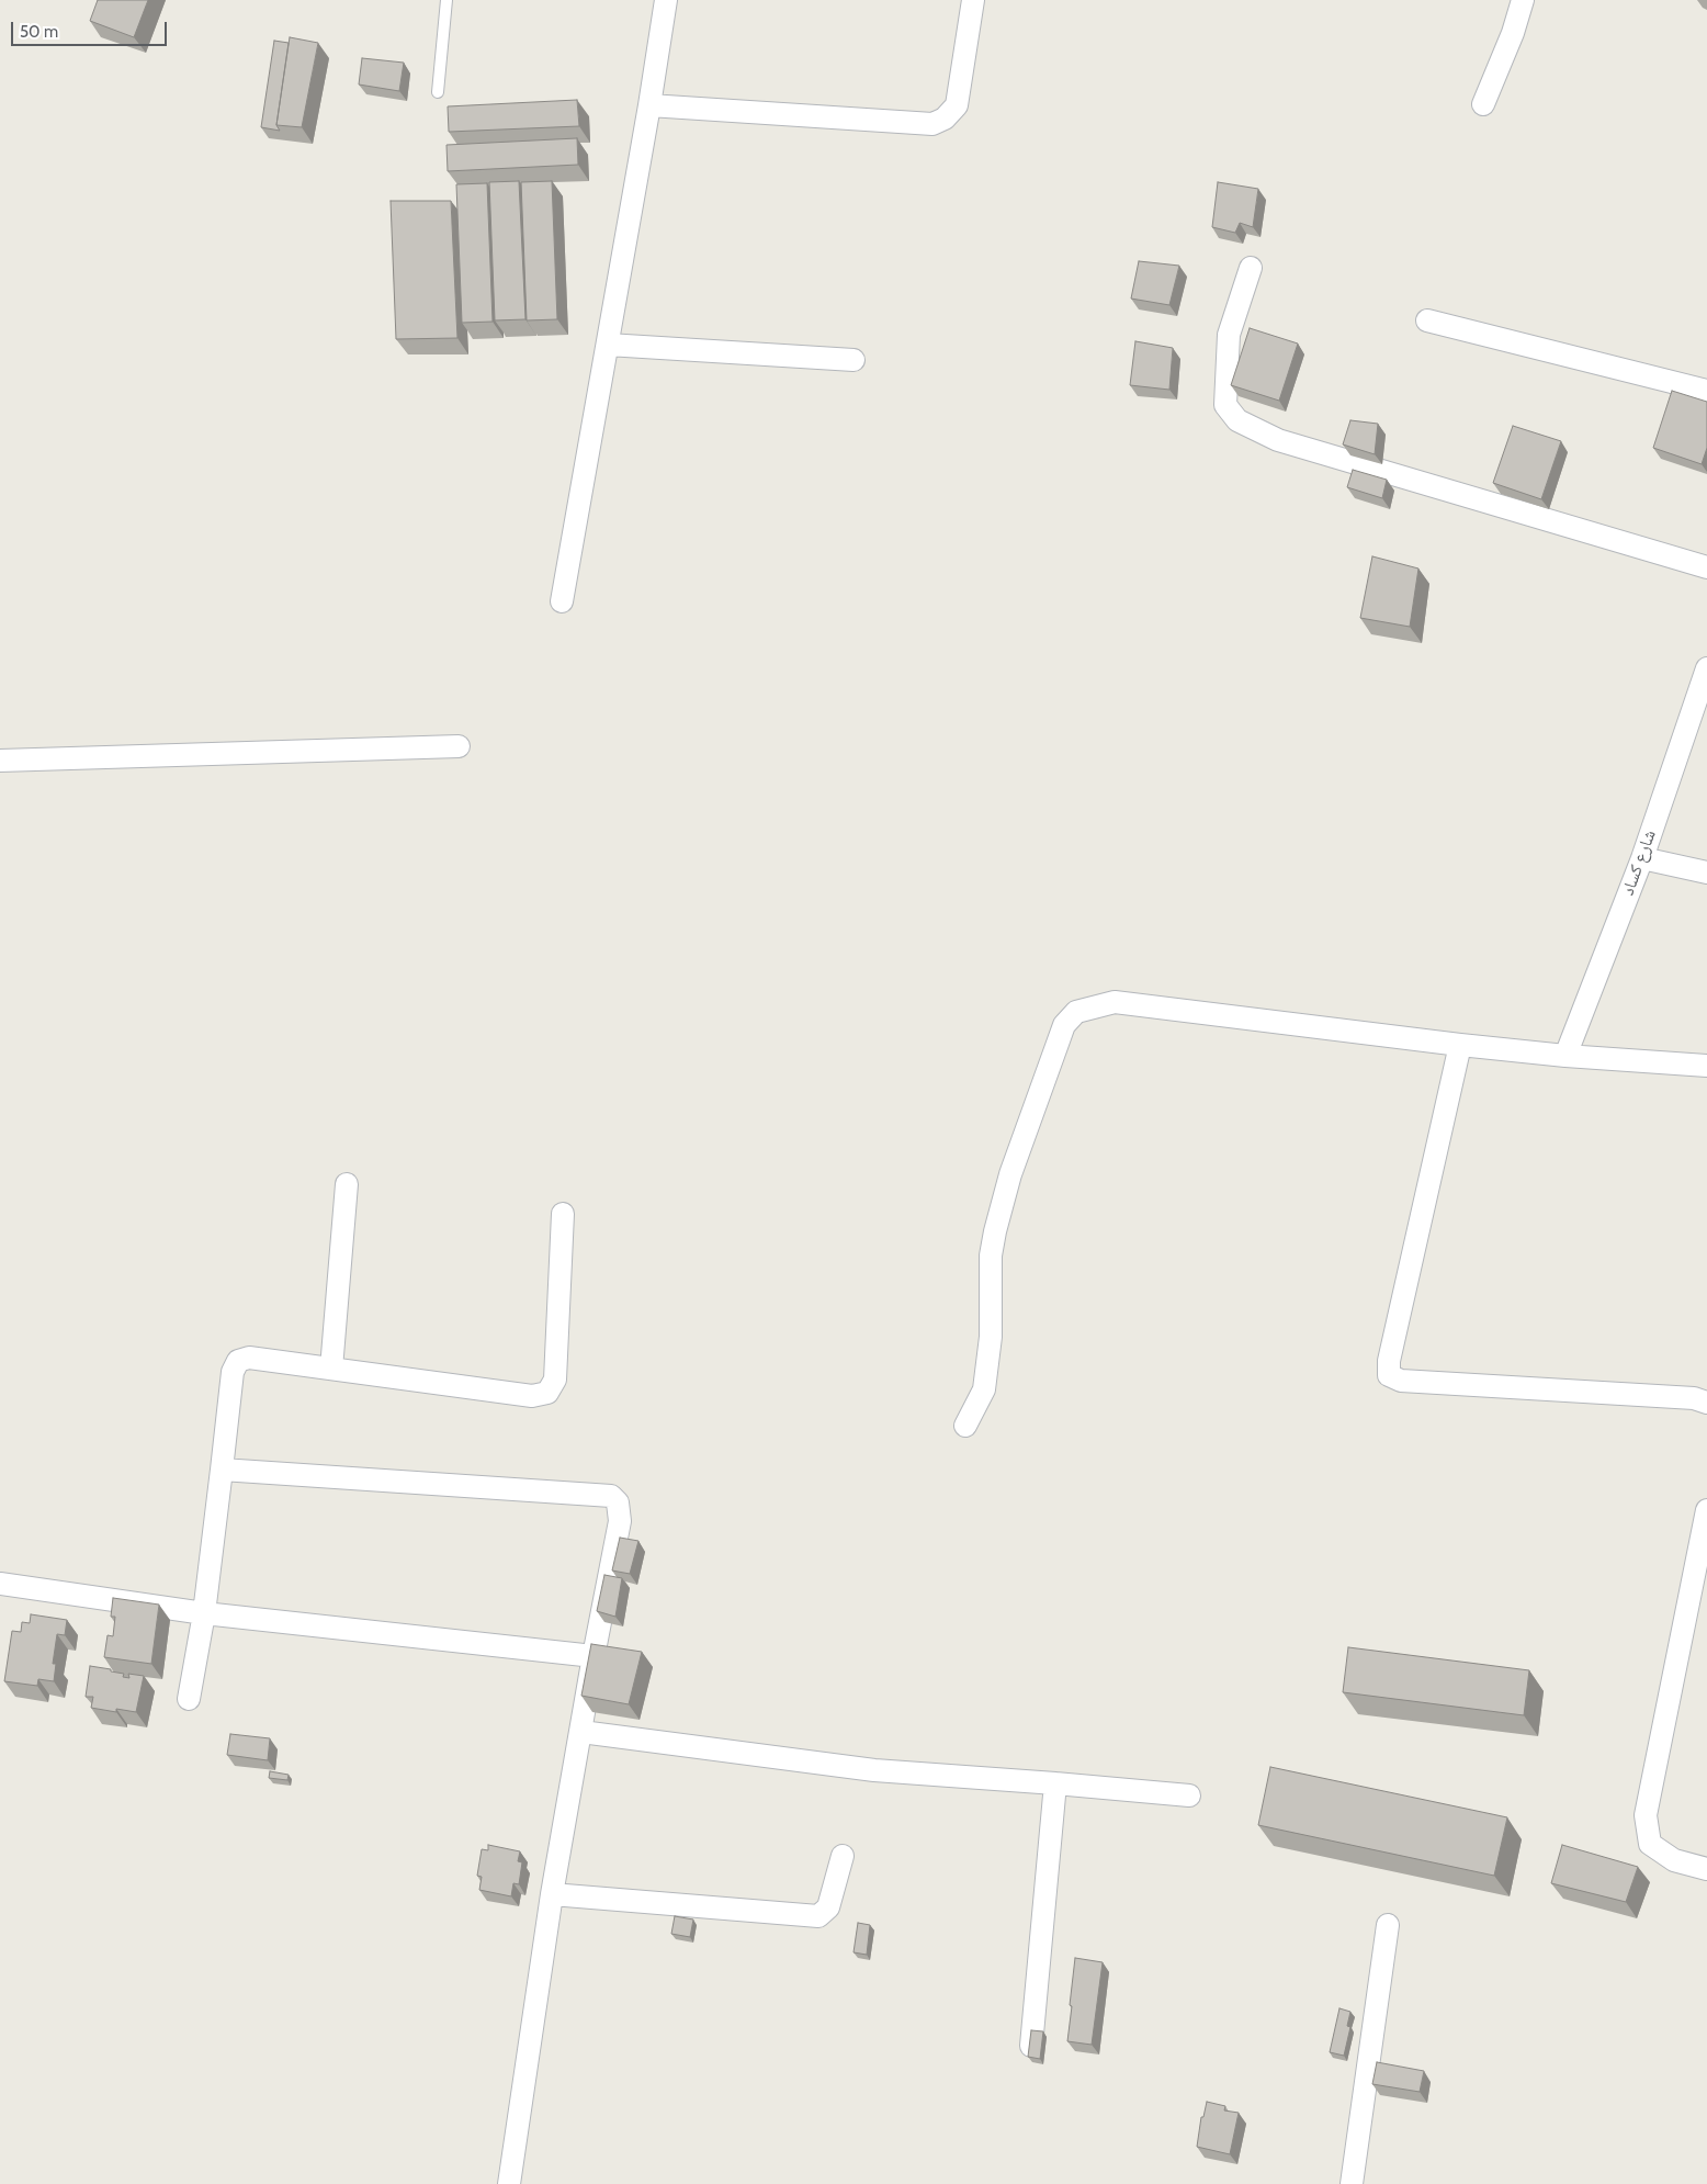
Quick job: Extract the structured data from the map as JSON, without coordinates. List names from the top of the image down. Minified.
{"streets":{"street":["شارع كساد"]},"scale_bar":"50 m"}
